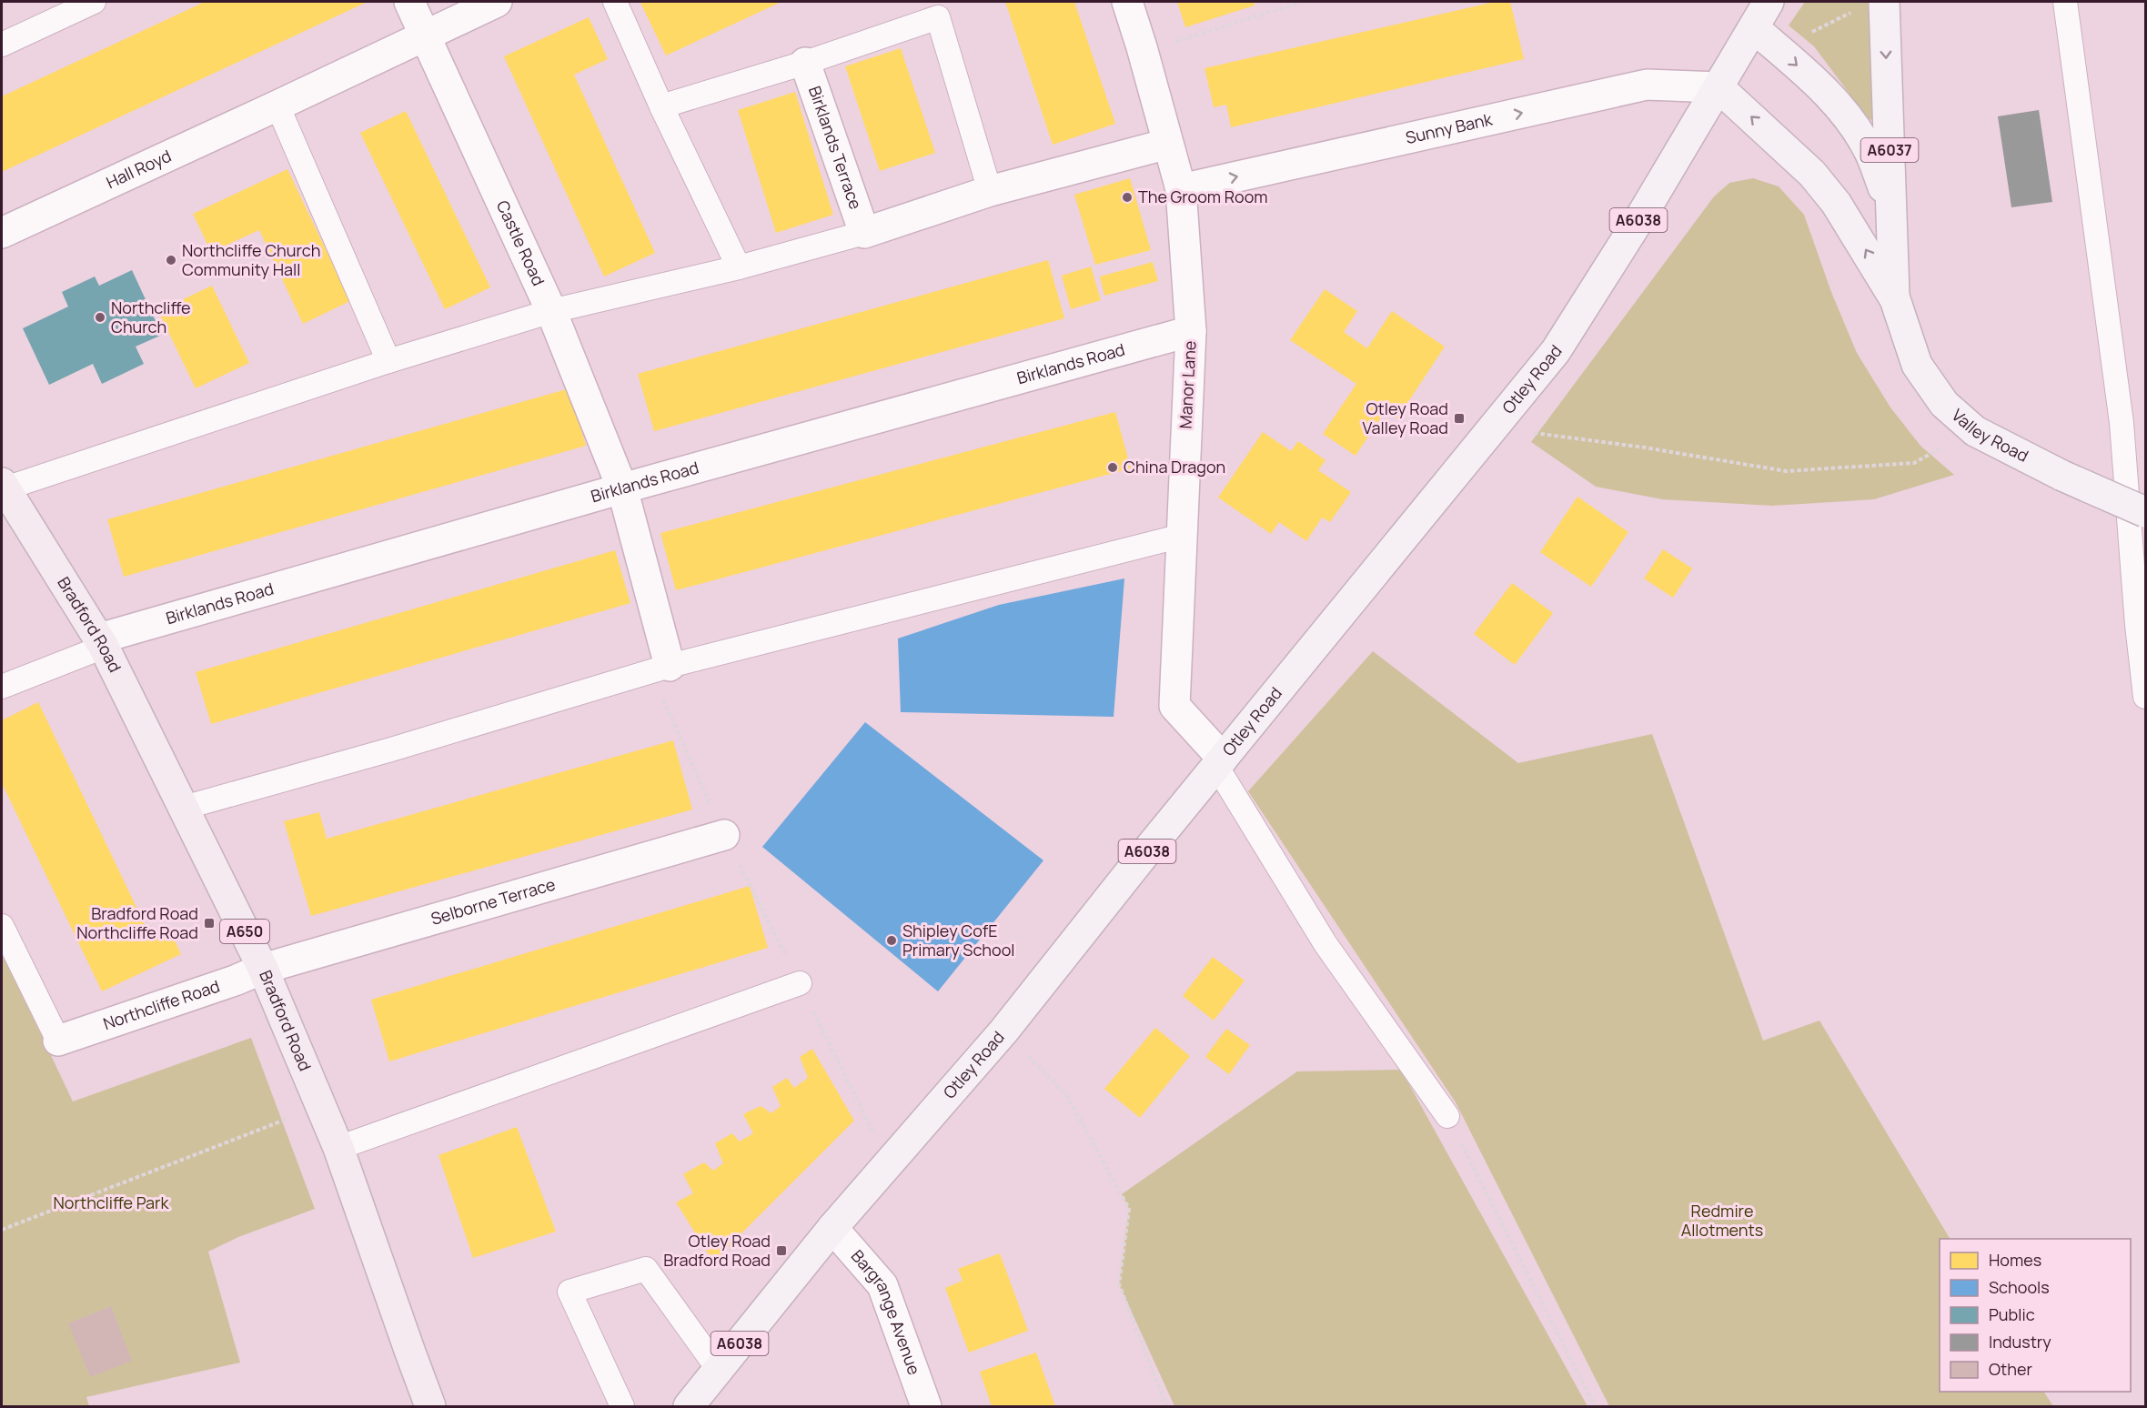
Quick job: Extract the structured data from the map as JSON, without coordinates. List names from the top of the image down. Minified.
{"streets":{"highway":["Bradford Road","A650"],"main road":["A6037","A6038","Otley Road","Valley Road"],"street":["Sunny Bank","Birklands Terrace","Hall Royd","Castle Road","Birklands Road","Manor Lane","Selborne Terrace","Northcliffe Road","Bargrange Avenue"]},"crossings":[["Sunny Bank","Otley Road"],["Sunny Bank","Manor Lane"],["Sunny Bank","Valley Road"],["Hall Royd","Castle Road"],["Castle Road","Birklands Road"],["Birklands Road","Manor Lane"],["Birklands Road","Bradford Road"],["Otley Road","Manor Lane"],["Otley Road","Valley Road"],["Otley Road","Bargrange Avenue"],["Bradford Road","Selborne Terrace"],["Bradford Road","Northcliffe Road"],["Selborne Terrace","Northcliffe Road"]],"one_way":["Sunny Bank"],"parks":["Northcliffe Park","Redmire Allotments"],"places":{"other":["The Groom Room","Northcliffe Church Community Hall","Northcliffe Church","China Dragon","Shipley CofE Primary School"],"transit":["Otley Road Valley Road","Bradford Road Northcliffe Road","Otley Road Bradford Road"]},"legend":["Homes","Schools","Public","Industry","Other"]}
